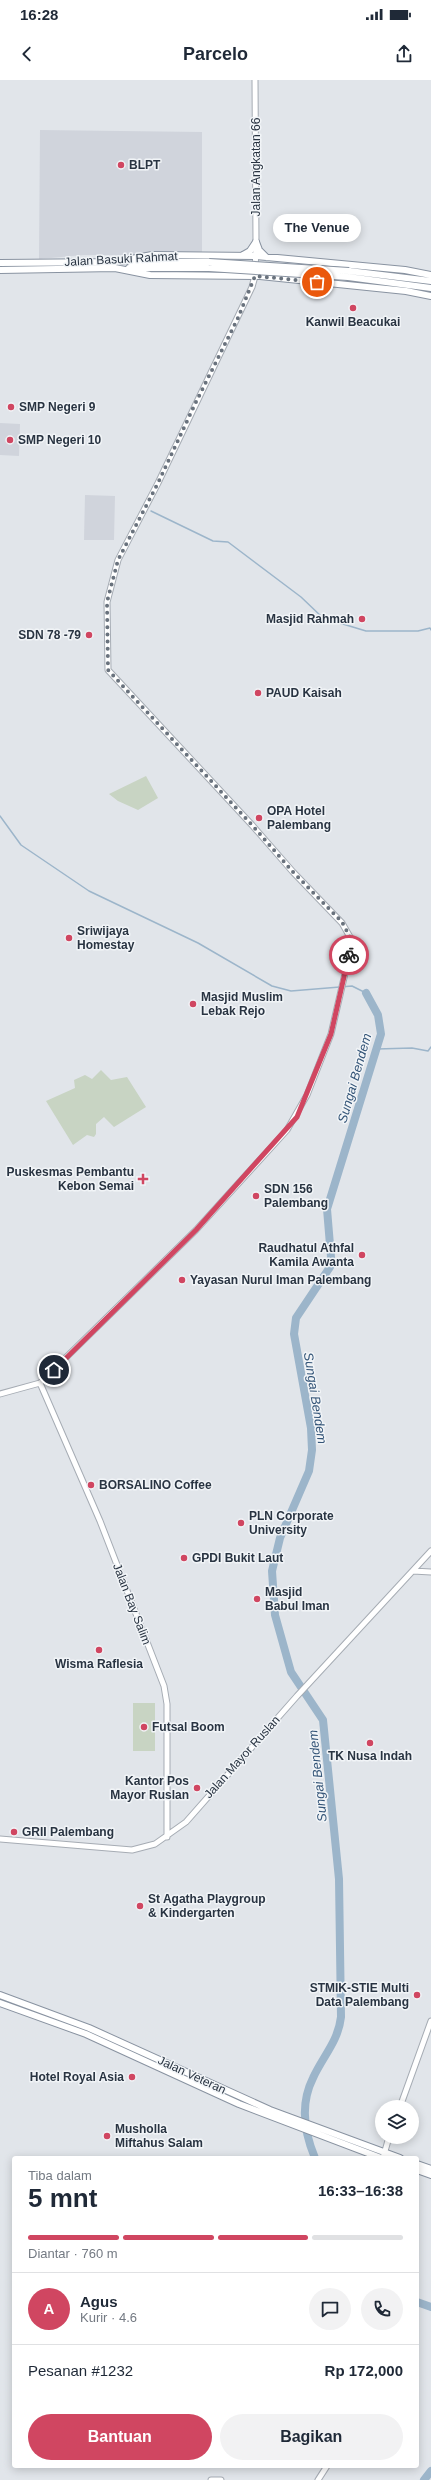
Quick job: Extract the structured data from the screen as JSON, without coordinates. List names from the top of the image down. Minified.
{"streets":{"highway":["Jalan Basuki Rahmat","Jalan Veteran"],"street":["Jalan Angkatan 66","Jalan Bay Salim","Jalan Mayor Ruslan"]},"crossings":[["Jalan Angkatan 66","Jalan Basuki Rahmat"],["Jalan Angkatan 66","Jalan Bay Salim"],["Jalan Bay Salim","Jalan Mayor Ruslan"]],"water":["Sungai Bendem"],"places":{"other":["BLPT","The Venue","Kanwil Beacukai","SMP Negeri 9","SMP Negeri 10","Masjid Rahmah","SDN 78 -79","PAUD Kaisah","OPA Hotel Palembang","Sriwijaya Homestay","Masjid Muslim Lebak Rejo","SDN 156 Palembang","Raudhatul Athfal Kamila Awanta","Yayasan Nurul Iman Palembang","BORSALINO Coffee","PLN Corporate University","GPDI Bukit Laut","Masjid Babul Iman","Wisma Raflesia","Futsal Boom","TK Nusa Indah","Kantor Pos Mayor Ruslan","GRII Palembang","St Agatha Playgroup & Kindergarten","STMIK-STIE Multi Data Palembang","Hotel Royal Asia","Musholla Miftahus Salam"],"health":["Puskesmas Pembantu Kebon Semai"]},"page":{"status":"16:28","header":"Parcelo","bubble":"The Venue","heading":["5 mnt","Tiba dalam","16:33–16:38"],"panel":["Agus","Kurir · 4.6","Pesanan #1232","Rp 172,000"],"bar":"Diantar · 760 m","round":"A","buttons":["Bantuan","Bagikan"]}}
